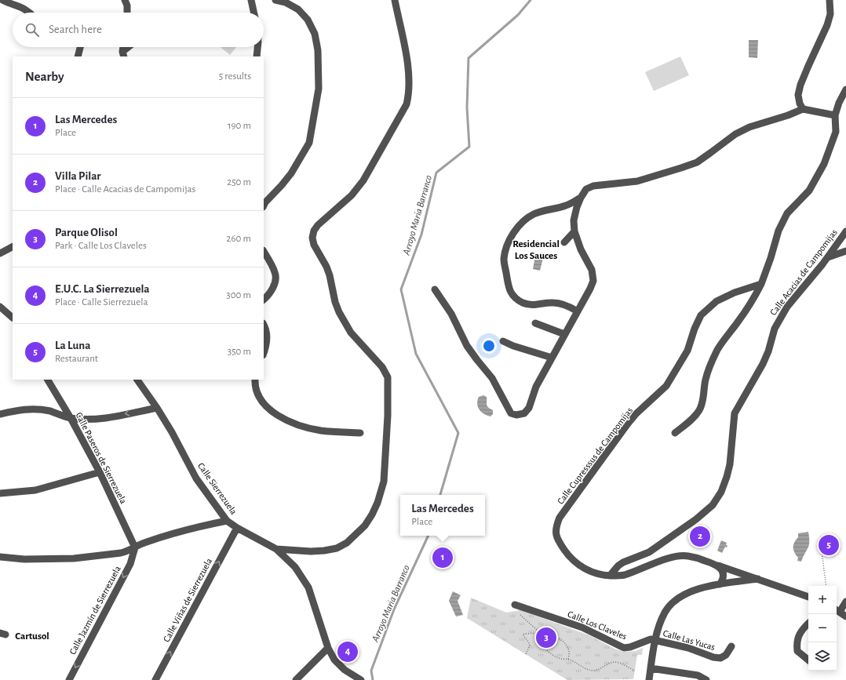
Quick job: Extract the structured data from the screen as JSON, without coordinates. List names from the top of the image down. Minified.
{"streets":{"street":["Calle Acacias de Campomijas","Calle Cupresssus de Campomijas","Calle Paseros de Sierrezuela","Calle Sierrezuela","Calle Viñas de Sierrezuela","Calle Jazmín de Sierrezuela","Calle Los Claveles","Calle Las Yucas"]},"crossings":[["Calle Acacias de Campomijas","Calle Cupresssus de Campomijas"],["Calle Paseros de Sierrezuela","Calle Jazmín de Sierrezuela"],["Calle Sierrezuela","Calle Viñas de Sierrezuela"],["Calle Los Claveles","Calle Las Yucas"]],"one_way":["Calle Viñas de Sierrezuela","Calle Jazmín de Sierrezuela"],"districts":["Residencial Los Sauces","Cartusol"],"water":["Arroyo Maria Barranco"],"page":{"search":"Search here","heading":["Nearby","5 results"],"list":[{"mark":"1","name":"Las Mercedes","note":"Place","value":"190 m"},{"mark":"2","name":"Villa Pilar","note":"Place · Calle Acacias de Campomijas","value":"250 m"},{"mark":"3","name":"Parque Olisol","note":"Park · Calle Los Claveles","value":"260 m"},{"mark":"4","name":"E.U.C. La Sierrezuela","note":"Place · Calle Sierrezuela","value":"300 m"},{"mark":"5","name":"La Luna","note":"Restaurant","value":"350 m"}],"popup":["Las Mercedes","Place"],"pins":["2","5","1","3","4"],"map_buttons":["+","−"]}}
